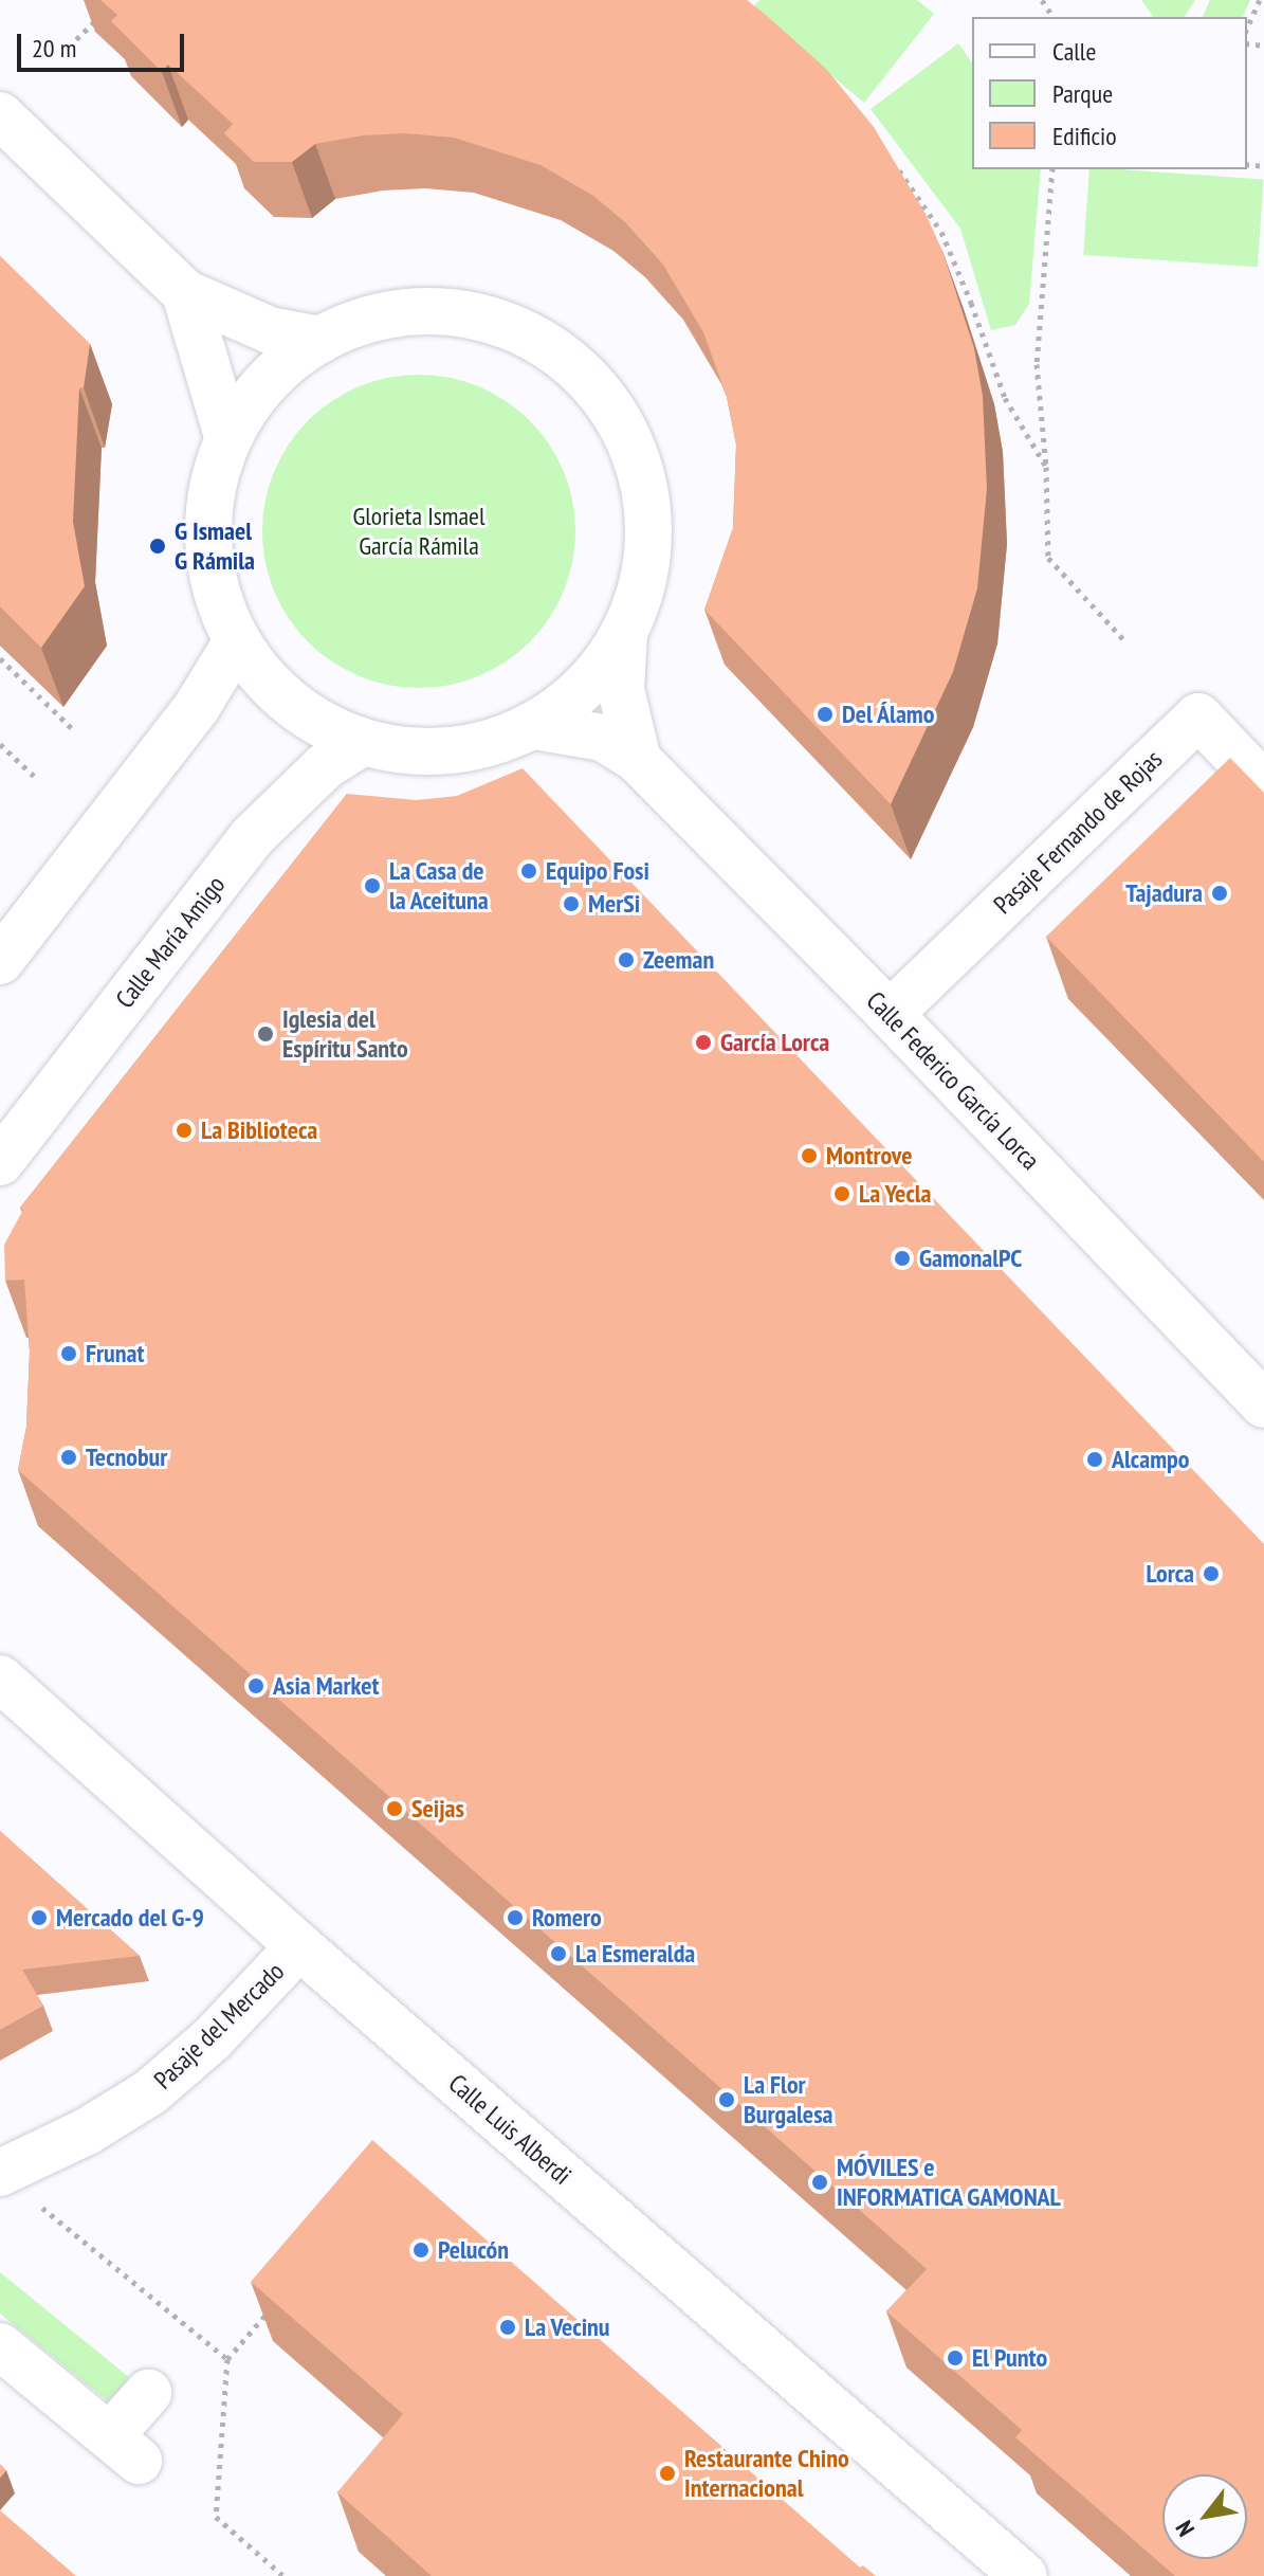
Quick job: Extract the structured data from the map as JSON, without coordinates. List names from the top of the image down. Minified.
{"streets":{"street":["Pasaje Fernando de Rojas","Calle María Amigo","Calle Federico García Lorca","Pasaje del Mercado","Calle Luis Alberdi"]},"crossings":[["Pasaje Fernando de Rojas","Calle Federico García Lorca"],["Pasaje del Mercado","Calle Luis Alberdi"]],"parks":["Glorieta Ismael García Rámila"],"places":["G Ismael G Rámila","Del Álamo","Equipo Fosi","La Casa de la Aceituna","Tajadura","MerSi","Zeeman","Iglesia del Espíritu Santo","García Lorca","La Biblioteca","Montrove","La Yecla","GamonalPC","Frunat","Tecnobur","Alcampo","Lorca","Asia Market","Seijas","Mercado del G-9","Romero","La Esmeralda","La Flor Burgalesa","MÓVILES e INFORMATICA GAMONAL","Pelucón","La Vecinu","El Punto","Restaurante Chino Internacional"],"legend":["Calle","Parque","Edificio"],"scale_bar":"20 m","north":"bottom left"}
